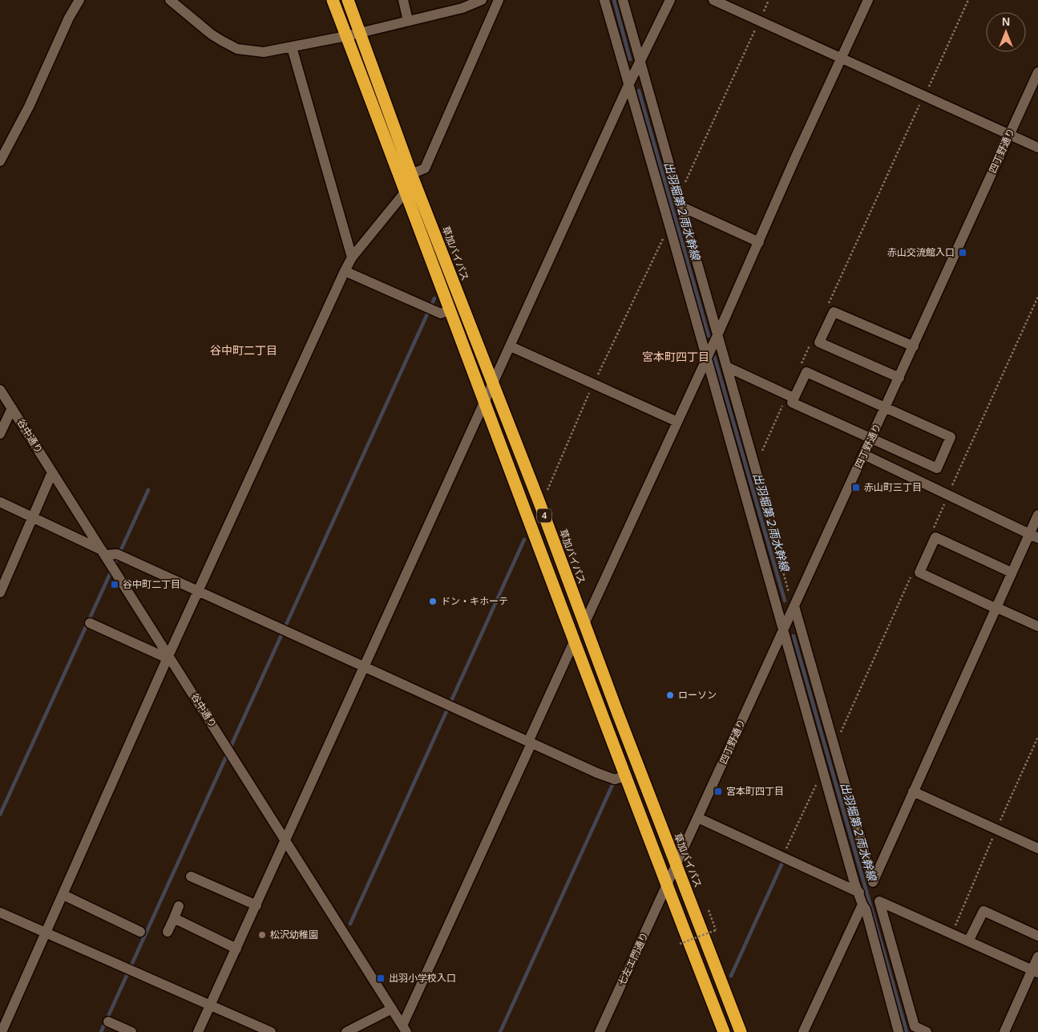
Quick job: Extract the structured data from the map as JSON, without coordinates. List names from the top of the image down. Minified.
{"streets":{"highway":["草加バイパス","4"],"street":["四丁野通り","谷中通り","七左エ門通り"]},"crossings":[["四丁野通り","草加バイパス"],["四丁野通り","4"],["四丁野通り","七左エ門通り"],["4","七左エ門通り"]],"districts":["谷中町二丁目","宮本町四丁目"],"water":["出羽堀第２雨水幹線"],"places":{"transit":["赤山交流館入口","赤山町三丁目","谷中町二丁目","宮本町四丁目","出羽小学校入口"],"other":["ドン・キホーテ","ローソン","松沢幼稚園"]},"north":"top"}
